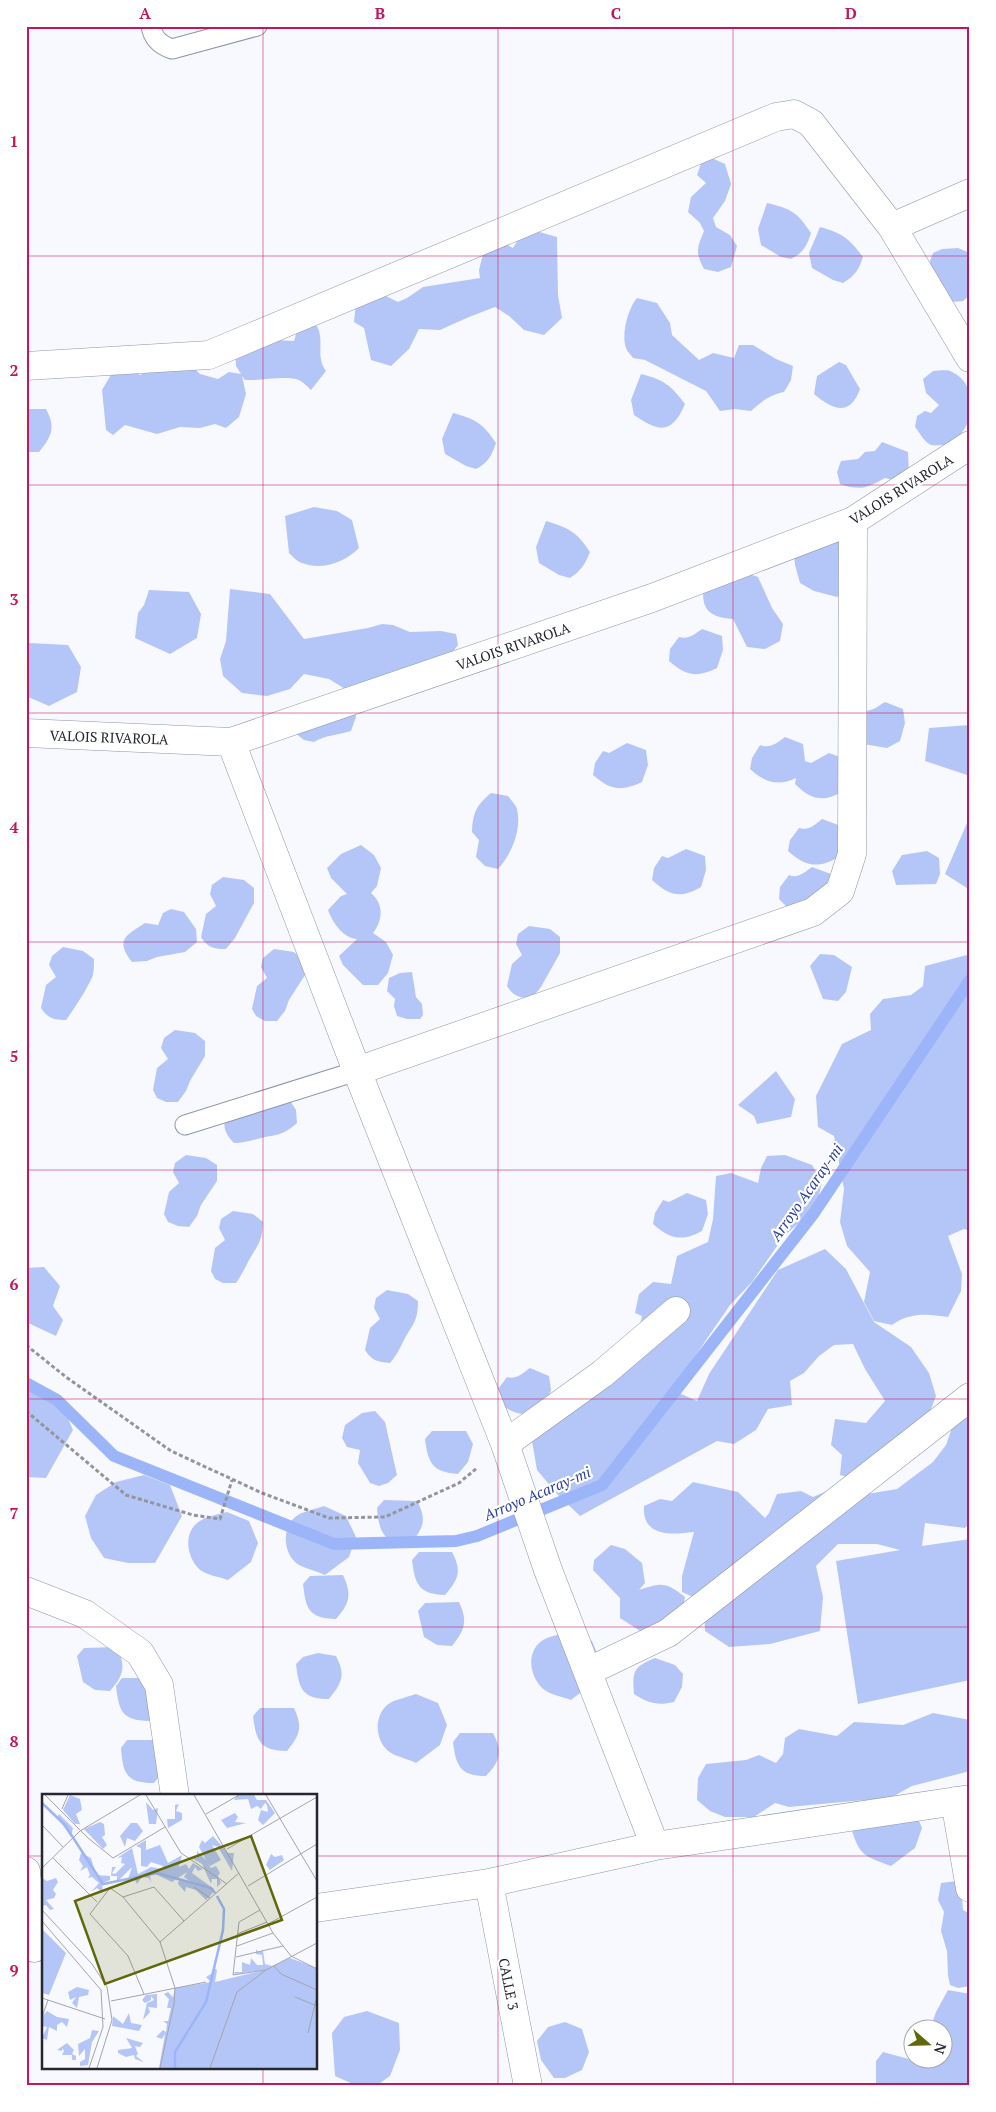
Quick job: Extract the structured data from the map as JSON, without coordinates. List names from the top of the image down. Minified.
{"streets":{"street":["VALOIS RIVAROLA","CALLE 3"]},"water":["Arroyo Acaray-mi"],"north":"right","grid":{"columns":["A","B","C","D"],"rows":["1","2","3","4","5","6","7","8","9"]}}
